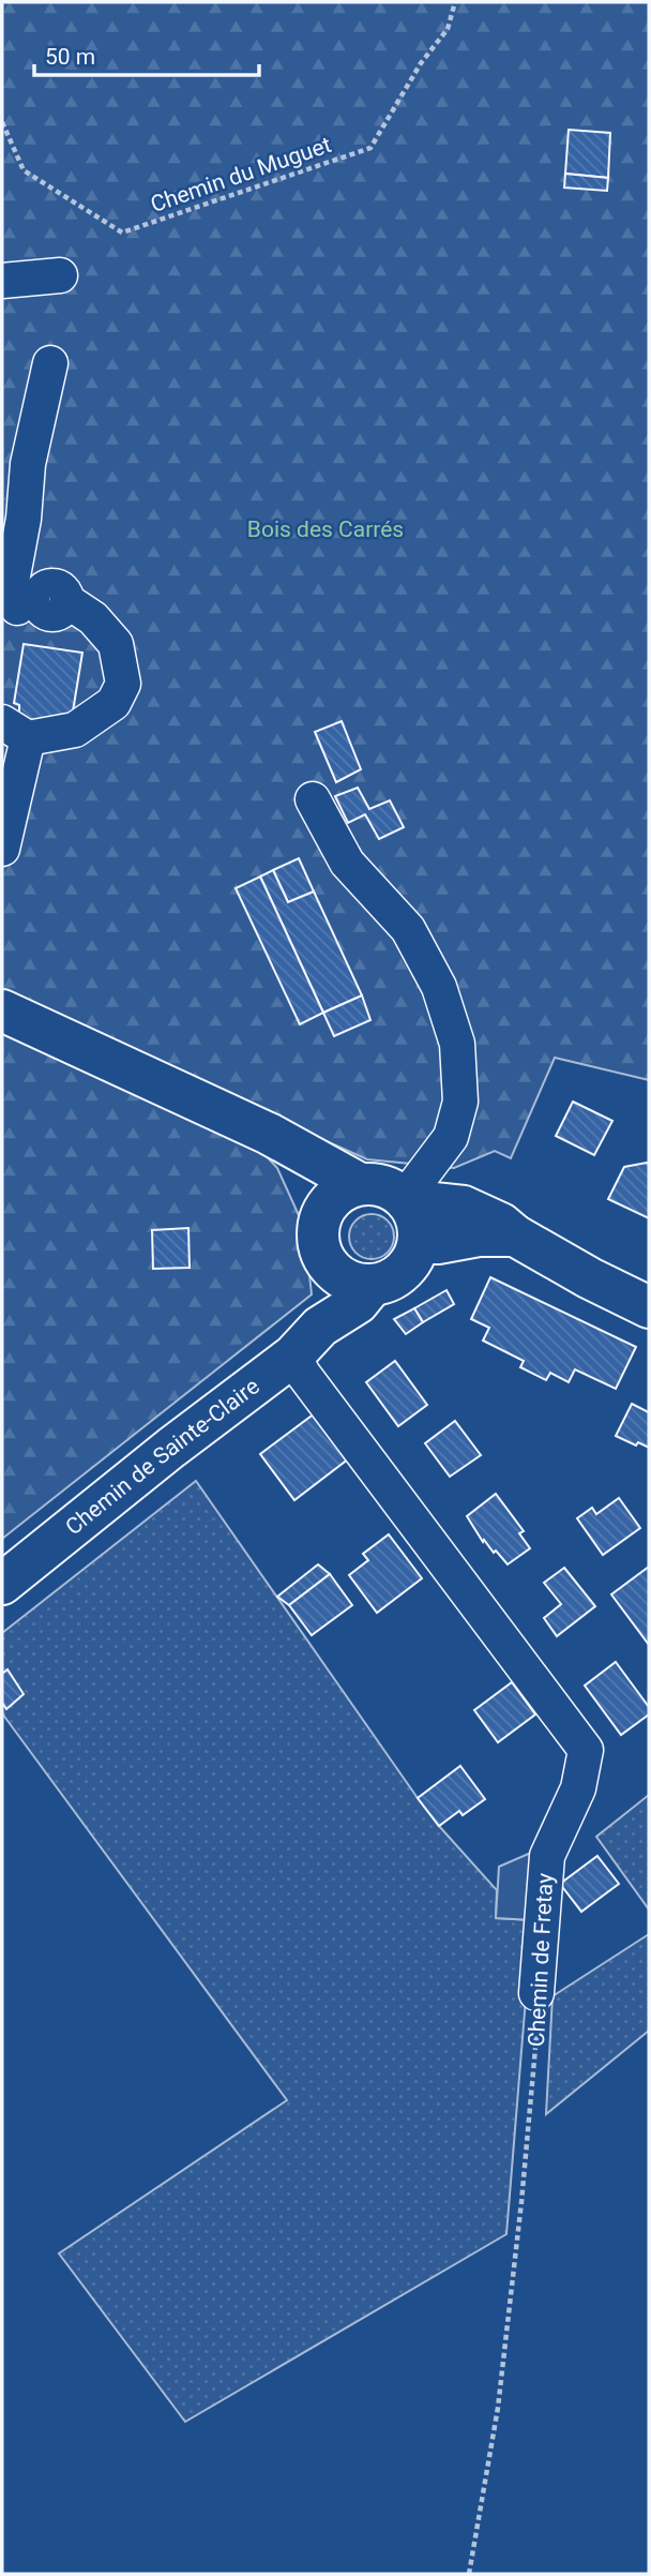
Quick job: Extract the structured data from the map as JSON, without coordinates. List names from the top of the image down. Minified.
{"streets":{"main road":["Chemin de Sainte-Claire"],"street":["Chemin de Fretay"],"path":["Chemin du Muguet"]},"crossings":[["Chemin de Sainte-Claire","Chemin de Fretay"]],"parks":["Bois des Carrés"],"scale_bar":"50 m"}
